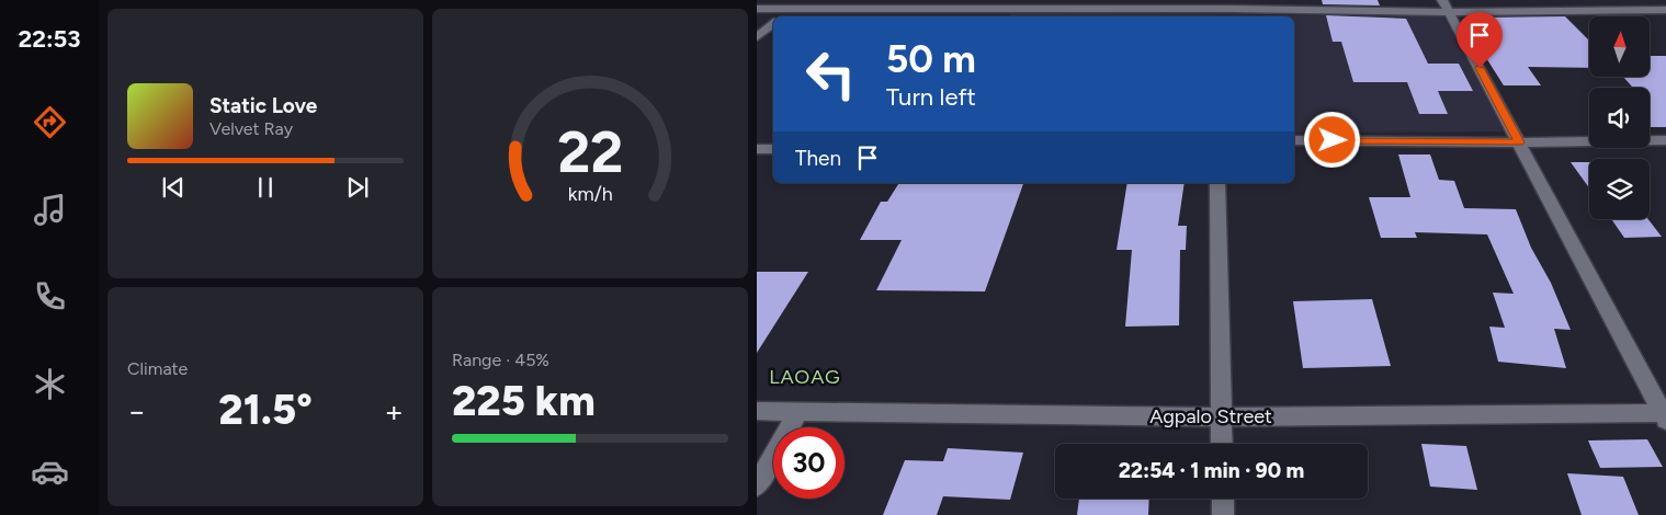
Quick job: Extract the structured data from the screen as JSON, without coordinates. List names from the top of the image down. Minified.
{"streets":{"street":["Agpalo Street"]},"districts":["LAOAG"],"north":"top","page":{"tabs":"22:53","turn":["50 m","Turn left"],"song":["Static Love","Velvet Ray"],"then":"Then","tile":["Climate",["Range · 45%","225 km"]],"heat":["−","21.5°","+"],"limit":"30","trip":"22:54 · 1 min · 90 m","gauge":["22","km/h"]}}
